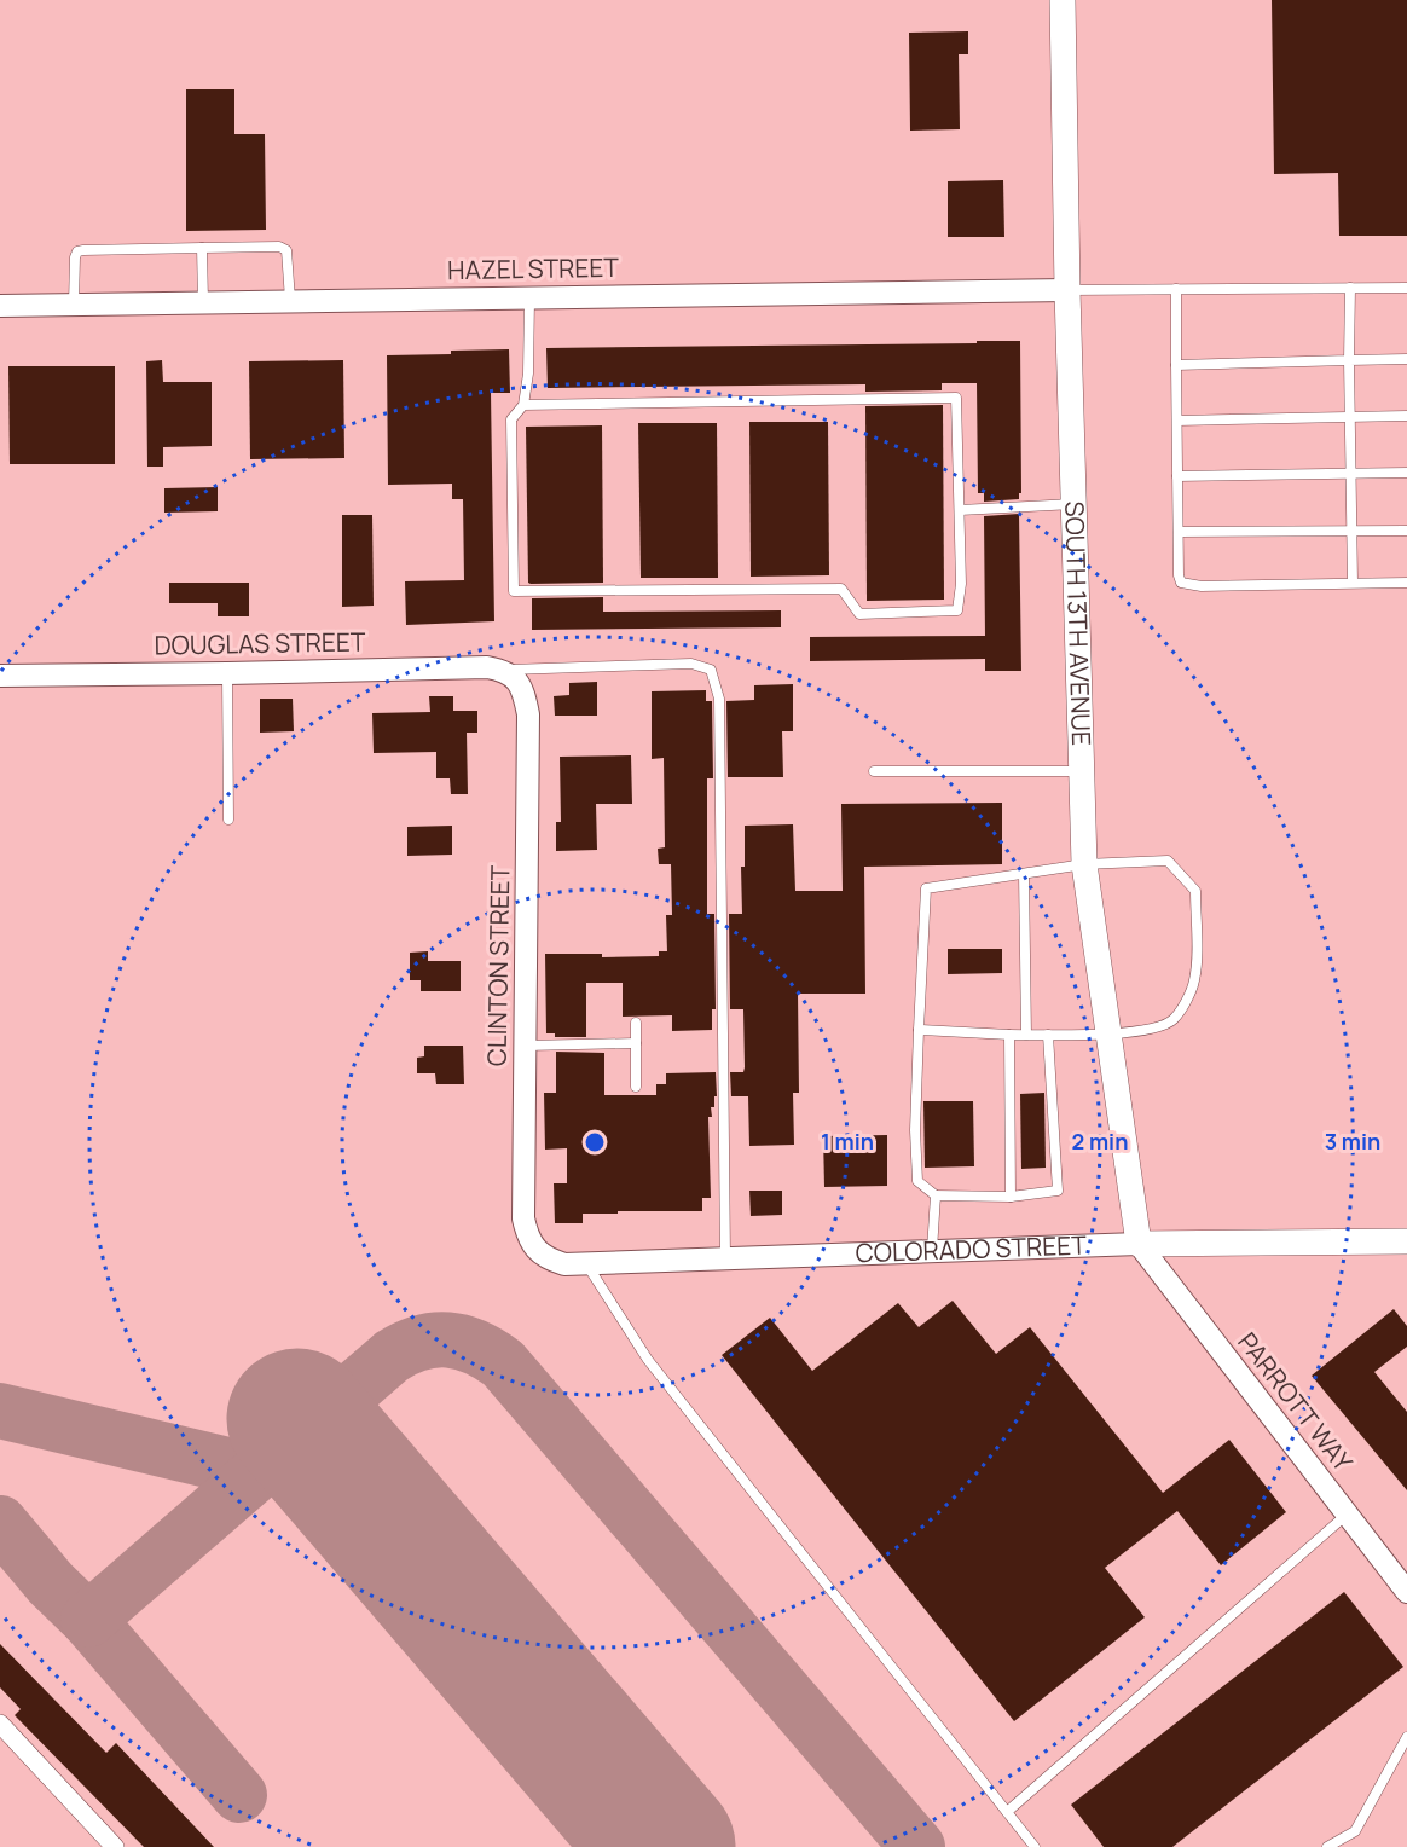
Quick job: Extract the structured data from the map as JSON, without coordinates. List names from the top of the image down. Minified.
{"streets":{"main road":["SOUTH 13TH AVENUE","COLORADO STREET"],"street":["HAZEL STREET","DOUGLAS STREET","CLINTON STREET","PARROTT WAY"]},"crossings":[["HAZEL STREET","SOUTH 13TH AVENUE"],["SOUTH 13TH AVENUE","COLORADO STREET"],["SOUTH 13TH AVENUE","PARROTT WAY"],["DOUGLAS STREET","CLINTON STREET"],["CLINTON STREET","COLORADO STREET"],["COLORADO STREET","PARROTT WAY"]],"rings":["1 min","2 min","3 min"]}
